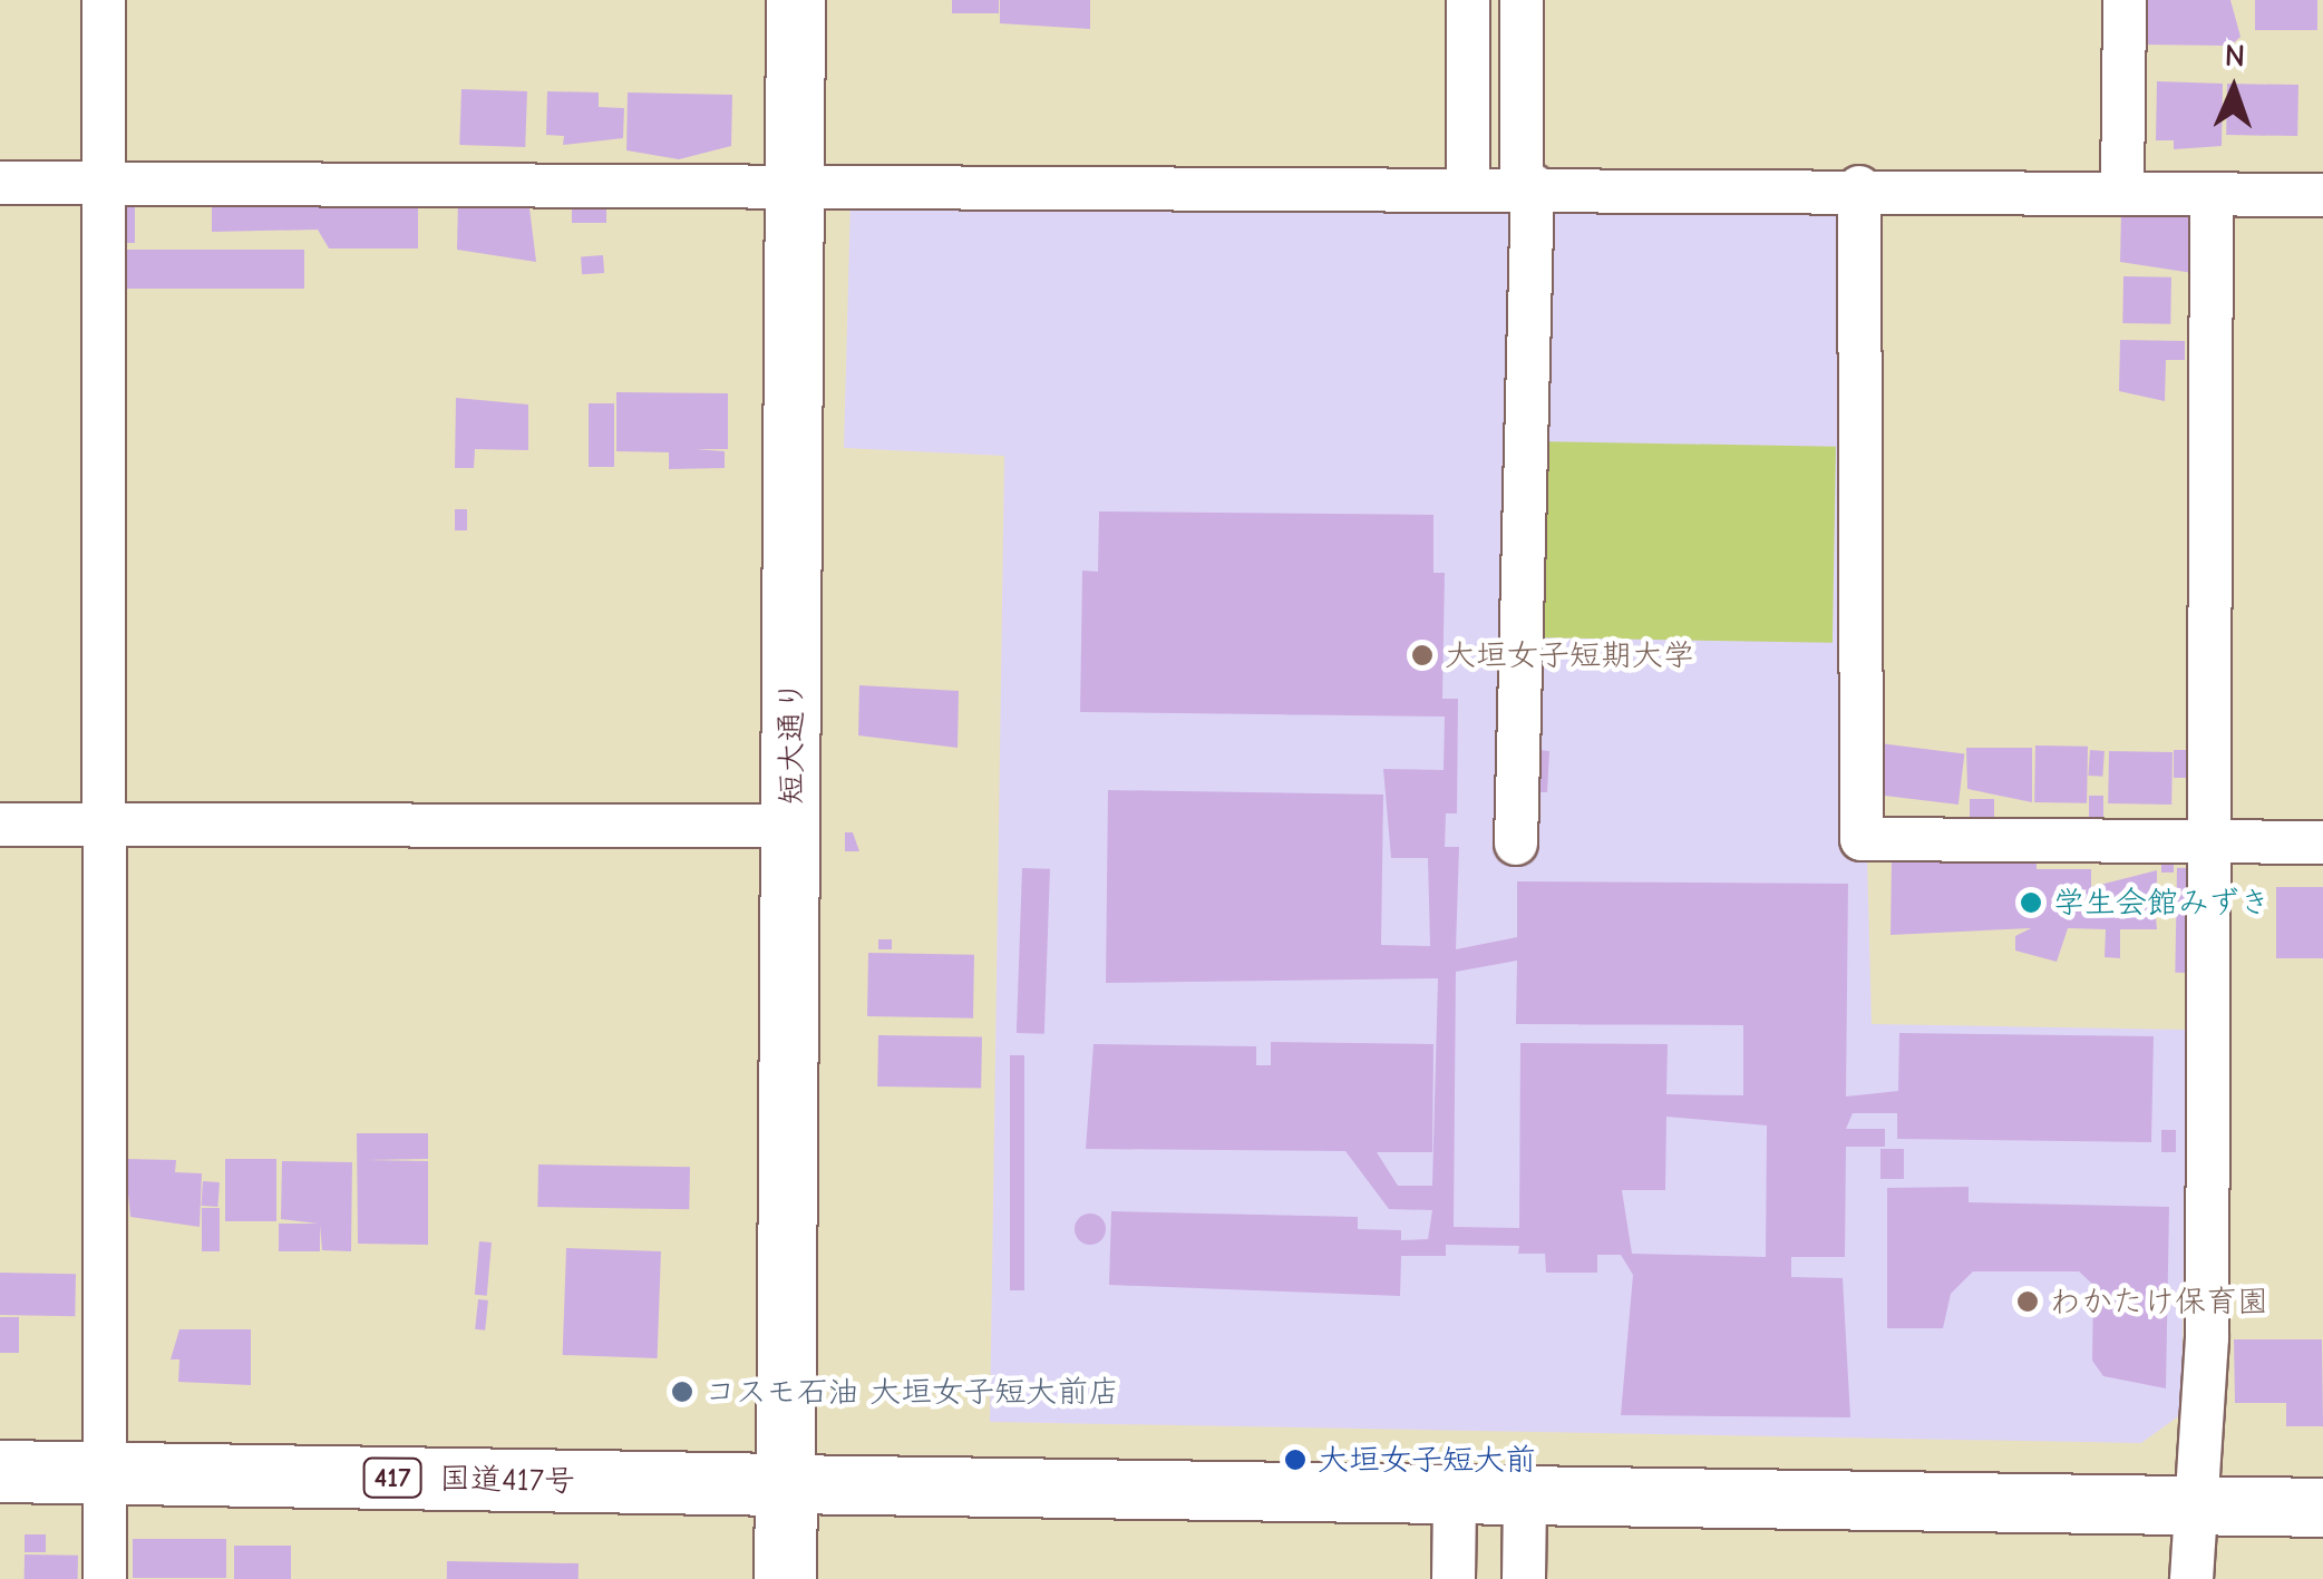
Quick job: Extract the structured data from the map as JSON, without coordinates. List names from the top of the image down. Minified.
{"streets":{"highway":["417","国道417号"],"street":["短大通り"]},"crossings":[["短大通り","国道417号"]],"places":["大垣女子短期大学","学生会館みずき","わかたけ保育園","コスモ石油 大垣女子短大前店","大垣女子短大前"],"north":"top"}
